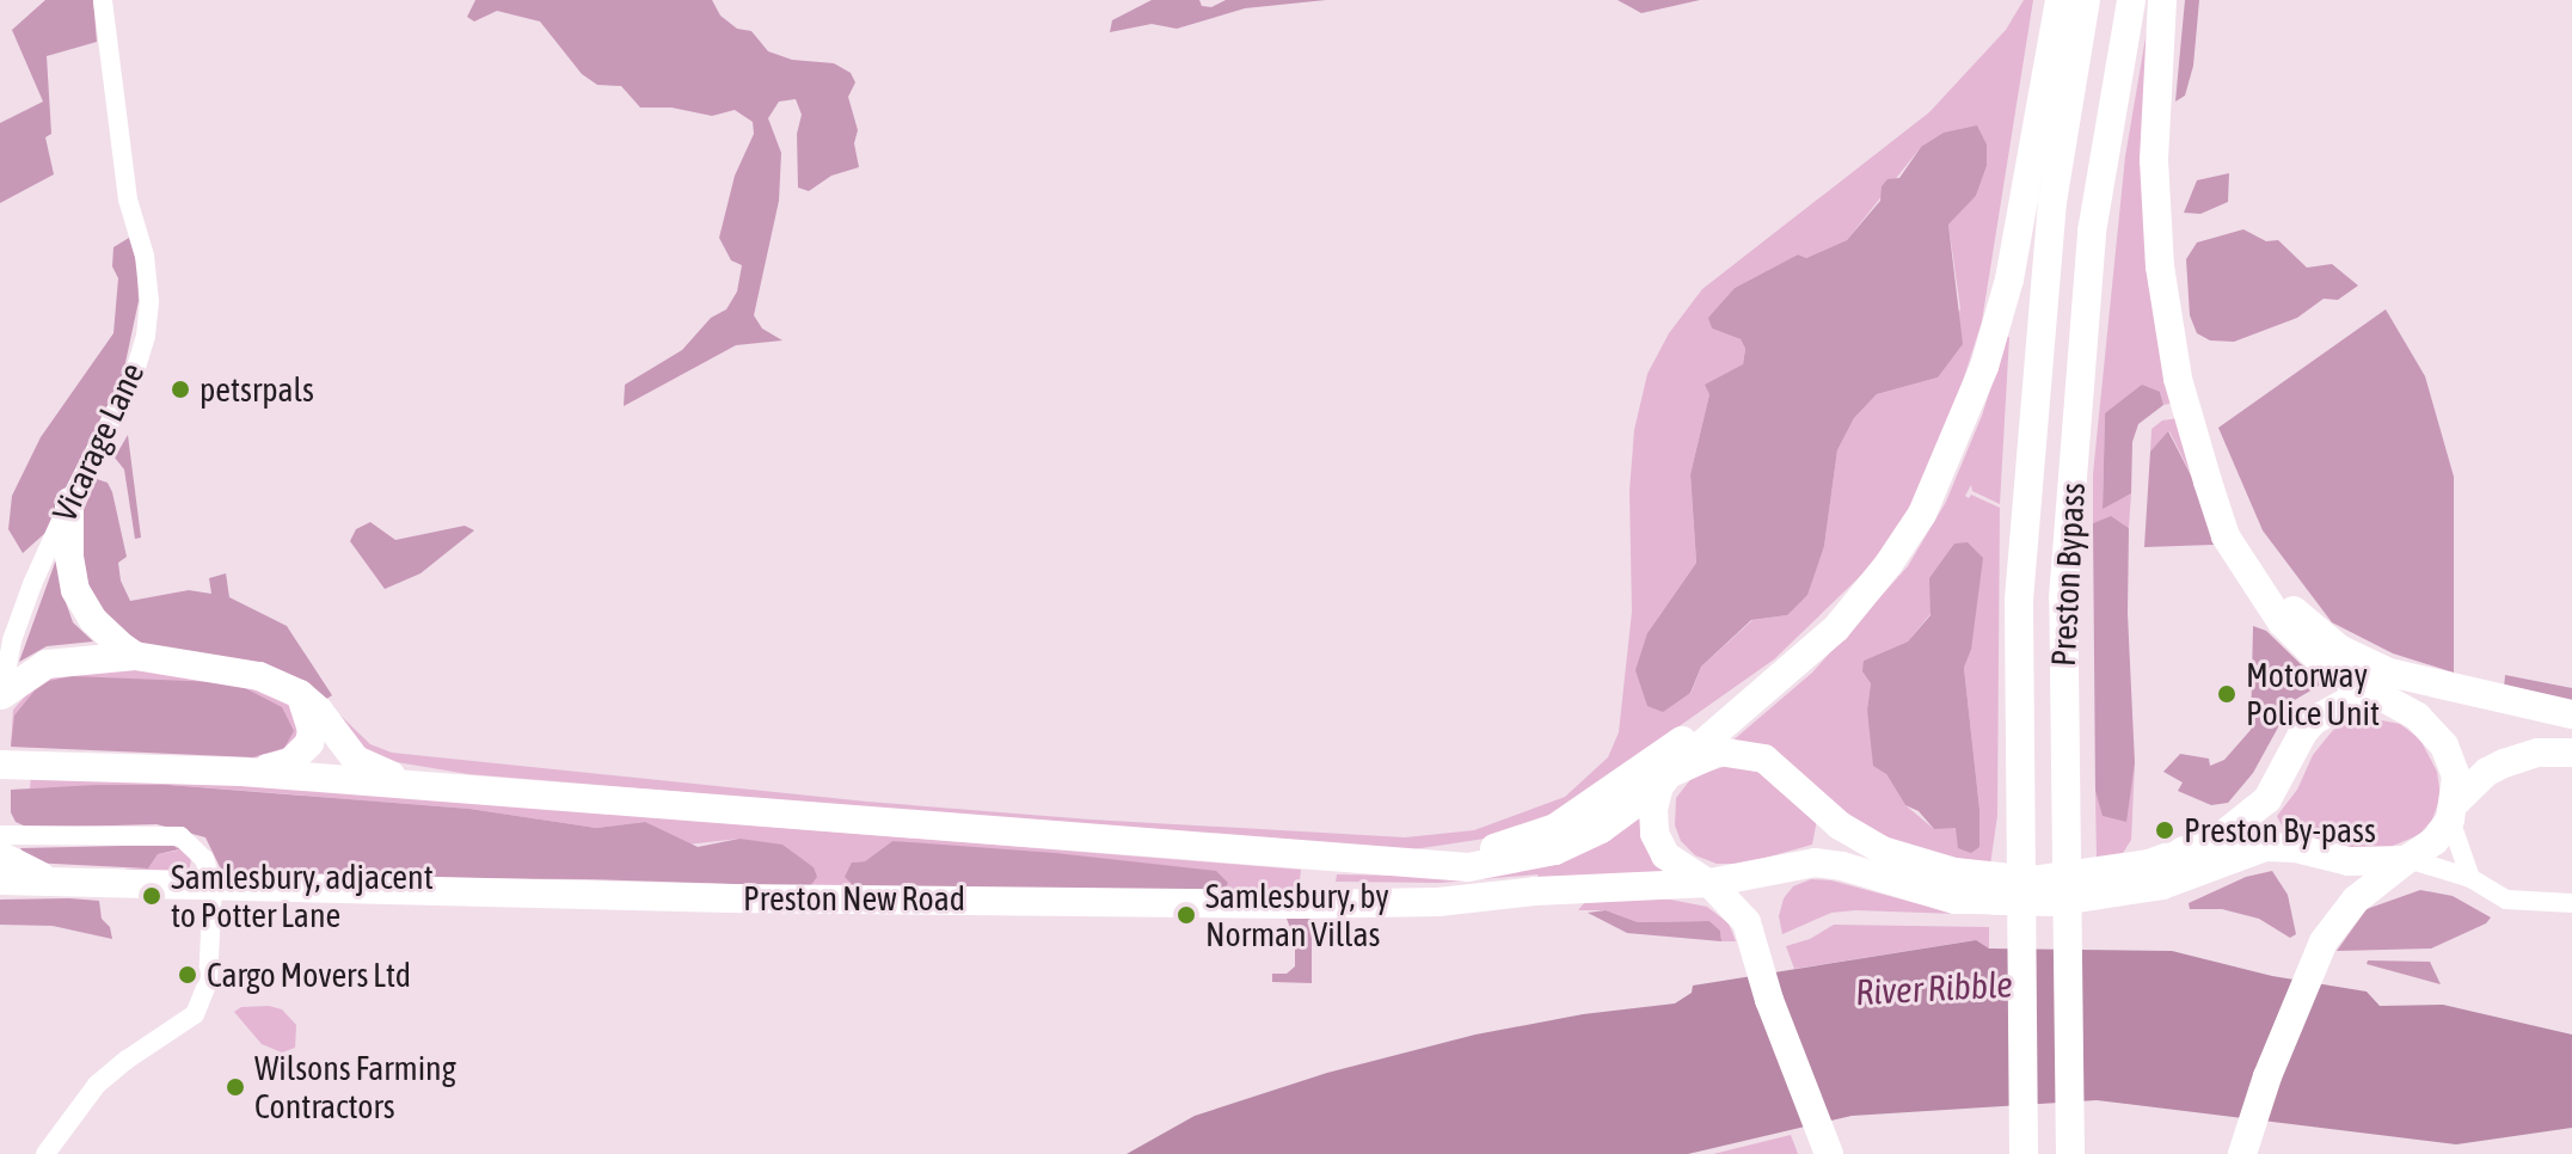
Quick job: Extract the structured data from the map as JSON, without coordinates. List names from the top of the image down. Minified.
{"streets":{"highway":["Preston Bypass","Preston New Road"],"street":["Vicarage Lane"]},"water":["River Ribble"],"places":["petsrpals","Motorway Police Unit","Preston By-pass","Samlesbury, adjacent to Potter Lane","Samlesbury, by Norman Villas","Cargo Movers Ltd","Wilsons Farming Contractors"]}
